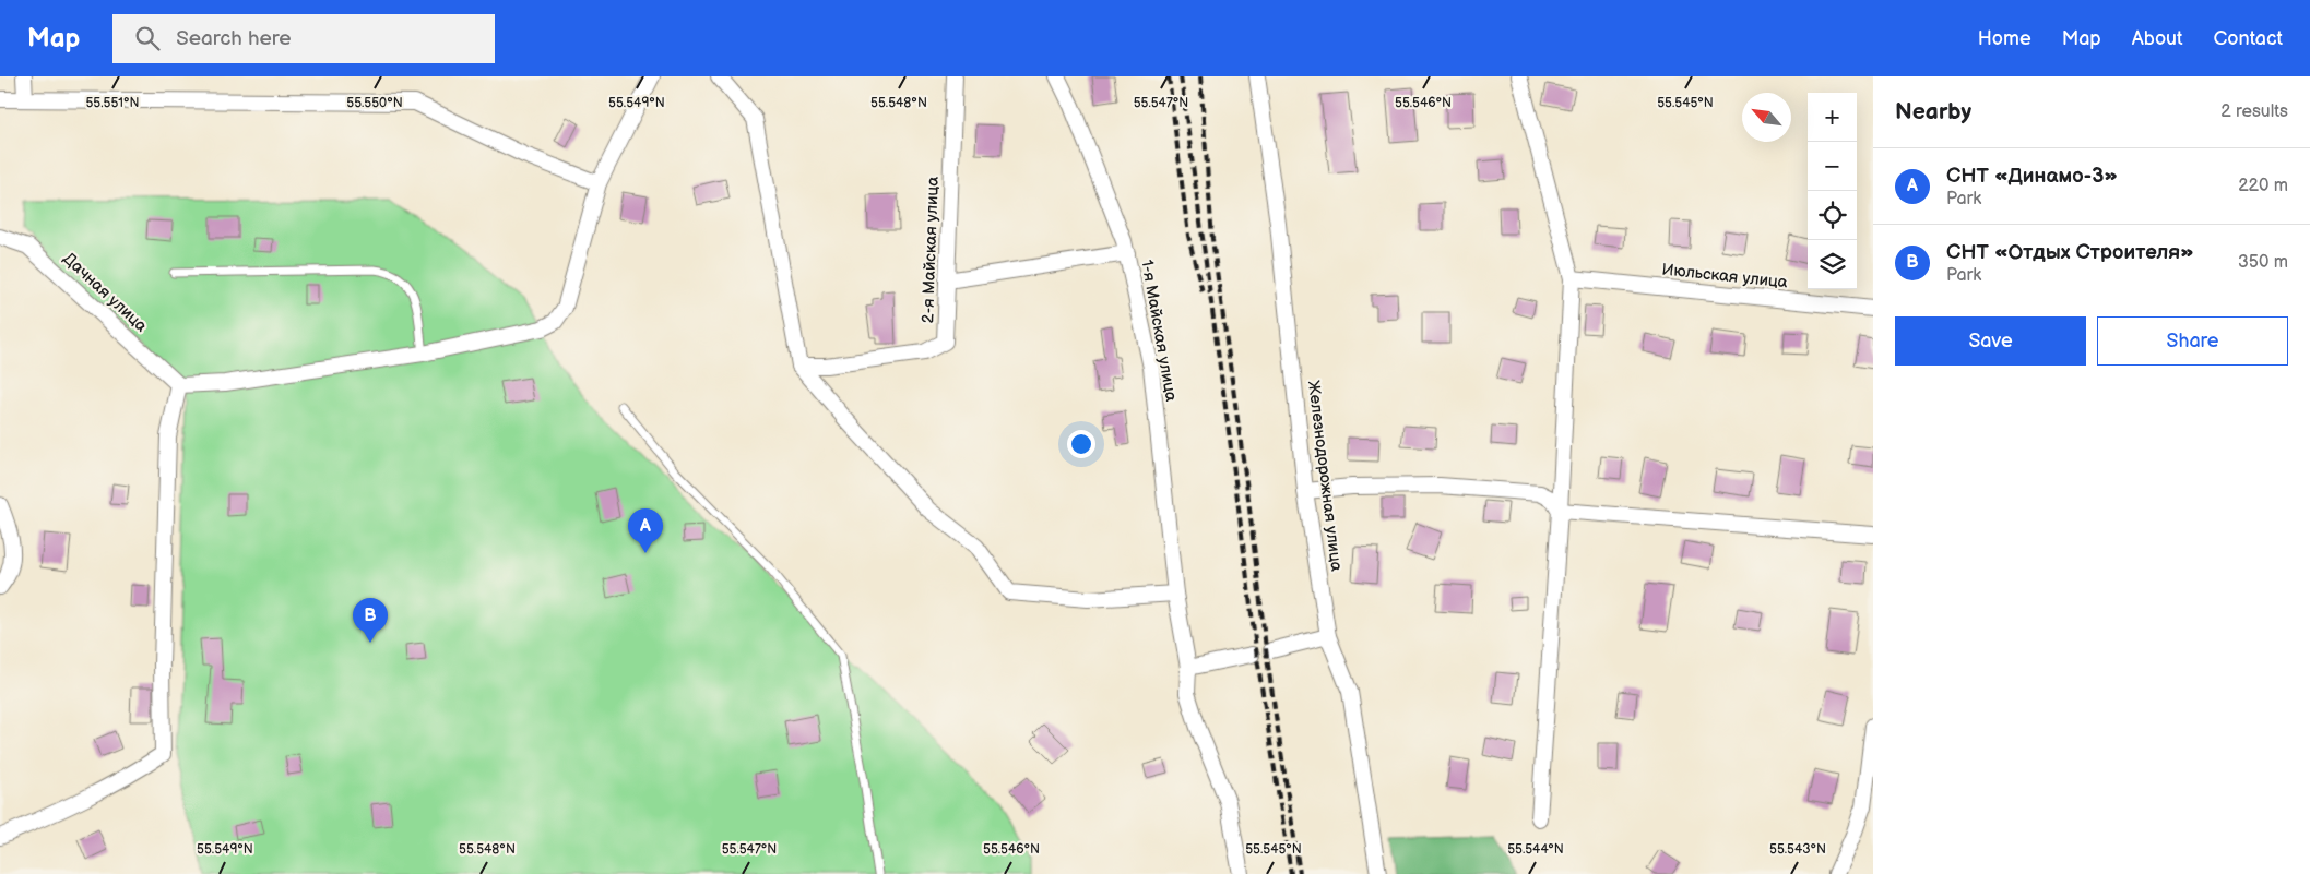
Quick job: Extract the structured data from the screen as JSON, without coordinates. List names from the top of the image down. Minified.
{"streets":{"street":["2-я Майская улица","Июльская улица","Дачная улица","1-я Майская улица","Железнодорожная улица"]},"north":"top left","page":{"header":"Map","search":"Search here","nav":["Home","Map","About","Contact"],"heading":["Nearby","2 results"],"map_buttons":["+","−"],"list":[{"mark":"A","name":"СНТ «Динамо-3»","note":"Park","value":"220 m"},{"mark":"B","name":"СНТ «Отдых Строителя»","note":"Park","value":"350 m"}],"buttons":["Save","Share"],"pins":["A","B"]},"coordinates":["55.550°N","55.551°N","55.549°N","55.548°N","55.547°N","55.546°N","55.545°N","55.544°N","55.543°N"]}
